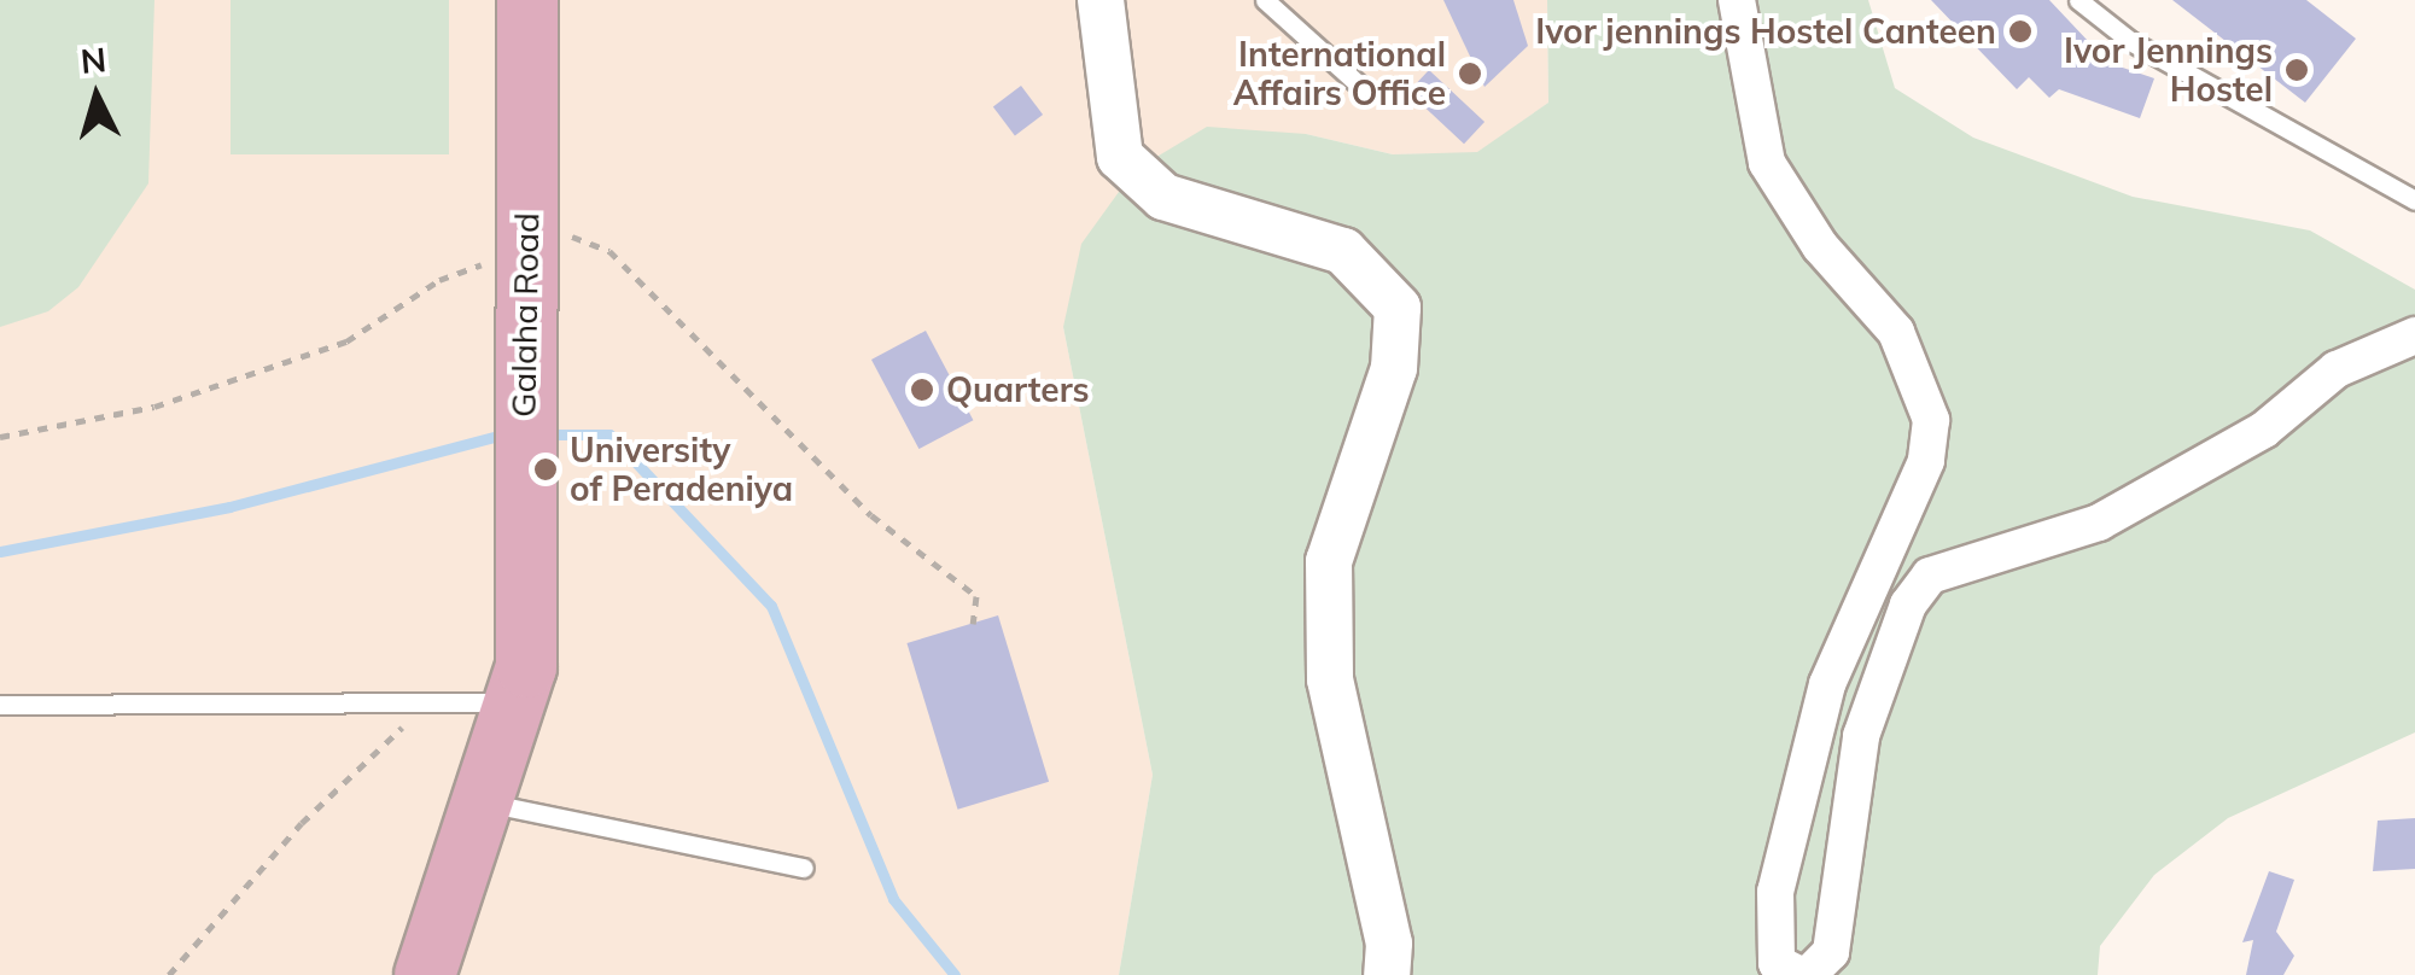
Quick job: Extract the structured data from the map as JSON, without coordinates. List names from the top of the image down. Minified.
{"streets":{"main road":["Galaha Road"]},"places":["Ivor jennings Hostel Canteen","Ivor Jennings Hostel","International Affairs Office","Quarters","University of Peradeniya"],"north":"top"}
